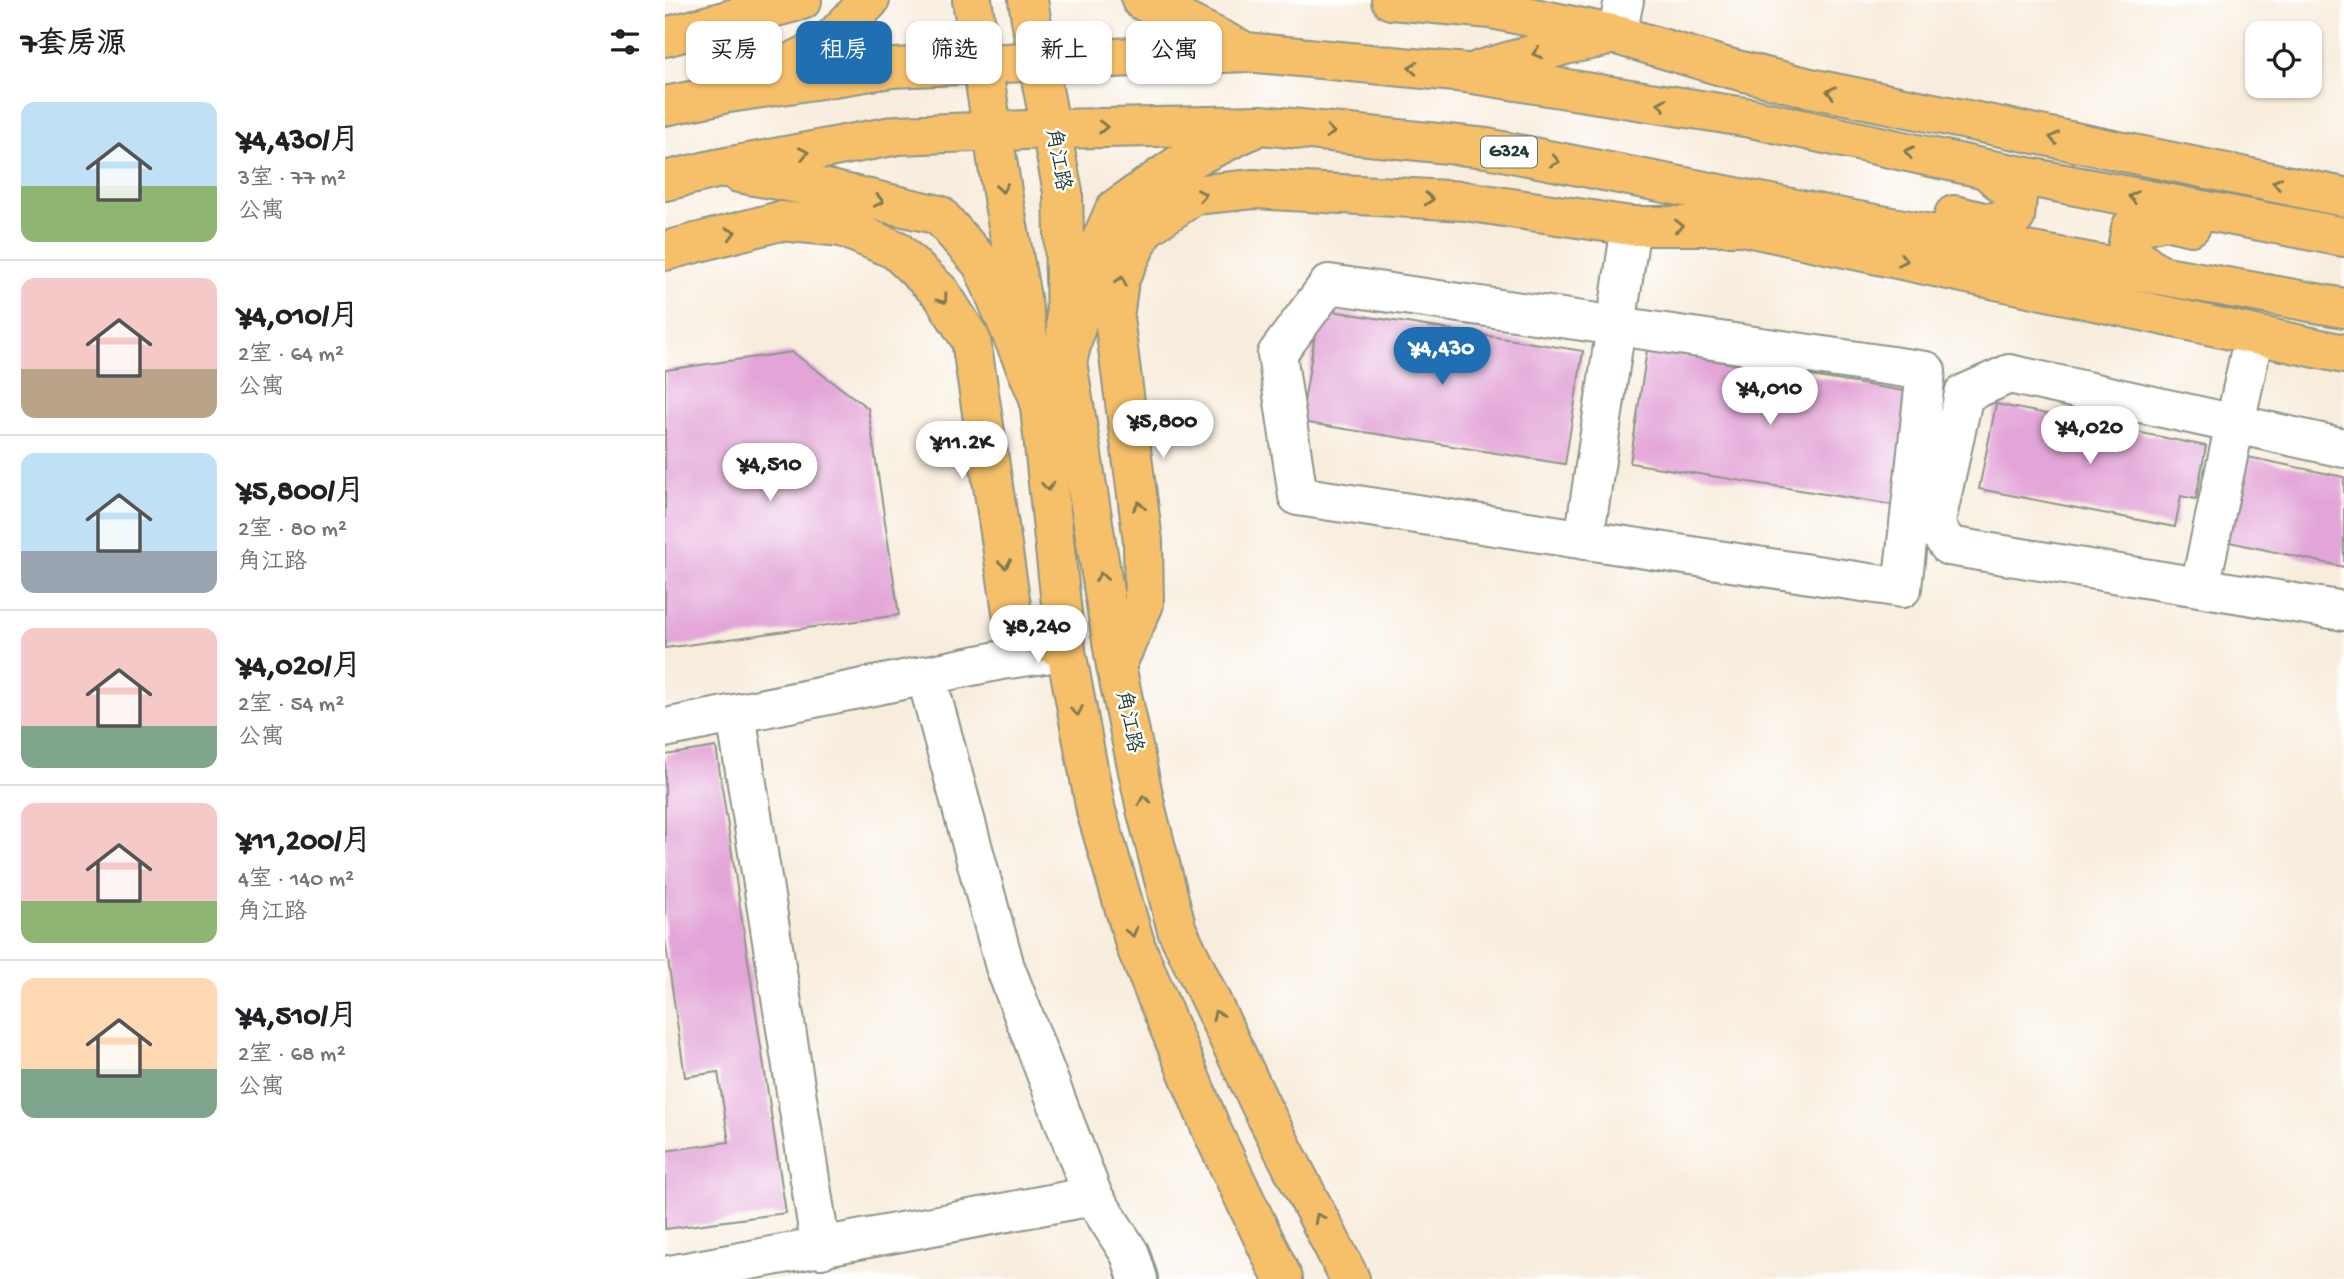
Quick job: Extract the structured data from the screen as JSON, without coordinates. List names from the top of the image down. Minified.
{"streets":{"main road":["G324","角江路"]},"crossings":[["G324","角江路"]],"page":{"heading":"7套房源","chip":["买房","租房","筛选","新上","公寓"],"list":[{"name":"¥4,430/月","note":"3室 · 77 m² · 公寓"},{"name":"¥4,010/月","note":"2室 · 64 m² · 公寓"},{"name":"¥5,800/月","note":"2室 · 80 m² · 角江路"},{"name":"¥4,020/月","note":"2室 · 54 m² · 公寓"},{"name":"¥11,200/月","note":"4室 · 140 m² · 角江路"},{"name":"¥4,510/月","note":"2室 · 68 m² · 公寓"}],"price":["¥4,430","¥4,010","¥5,800","¥4,020","¥11.2K","¥4,510","¥8,240"]}}
